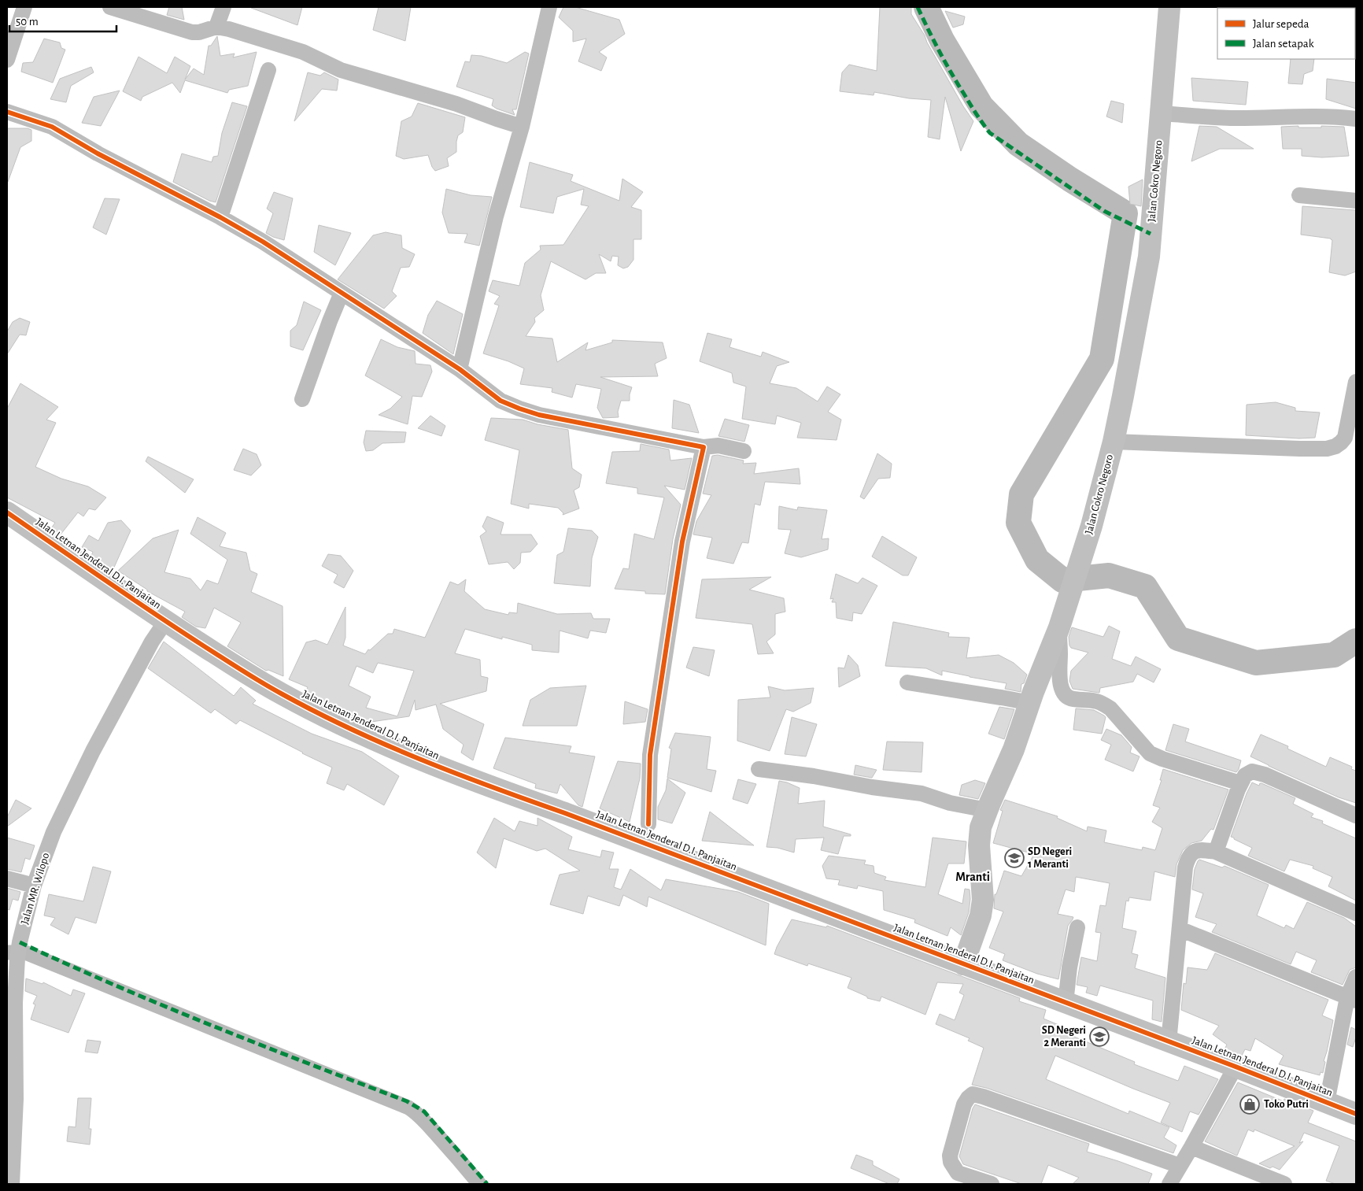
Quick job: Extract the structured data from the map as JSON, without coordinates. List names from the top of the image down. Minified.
{"streets":{"street":["Jalan Cokro Negoro","Jalan Letnan Jenderal D.I. Panjaitan","Jalan MR. Wilopo"]},"crossings":[["Jalan Cokro Negoro","Jalan Letnan Jenderal D.I. Panjaitan"],["Jalan Letnan Jenderal D.I. Panjaitan","Jalan MR. Wilopo"]],"districts":["Mranti"],"places":{"school or university":["SD Negeri 1 Meranti","SD Negeri 2 Meranti"],"shop":["Toko Putri"]},"legend":["Jalur sepeda","Jalan setapak"],"scale_bar":"50 m"}
